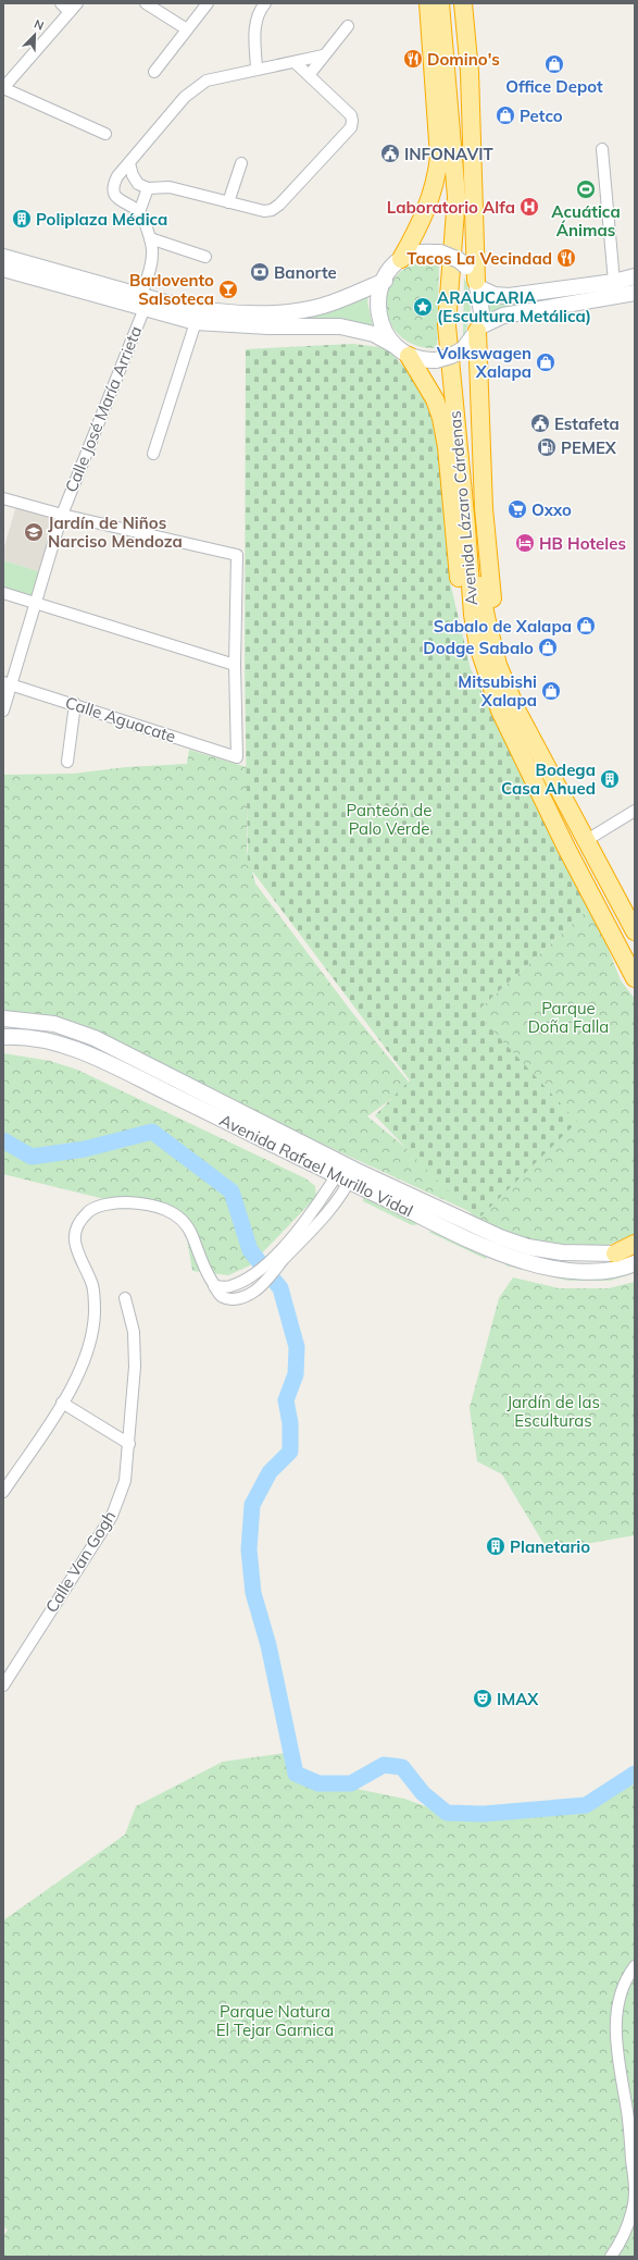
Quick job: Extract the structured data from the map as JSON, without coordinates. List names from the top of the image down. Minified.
{"streets":{"highway":["Avenida Lázaro Cárdenas"],"main road":["Avenida Rafael Murillo Vidal"],"street":["Calle José María Arrieta","Calle Aguacate","Calle Van Gogh"]},"crossings":[["Calle José María Arrieta","Calle Aguacate"]],"parks":["Panteón de Palo Verde","Parque Doña Falla","Jardín de las Esculturas","Parque Natura El Tejar Garnica"],"places":{"restaurant":["Domino's","Tacos La Vecindad"],"shop":["Office Depot","Petco","Volkswagen Xalapa","Sabalo de Xalapa","Dodge Sabalo","Mitsubishi Xalapa"],"public building":["INFONAVIT","Estafeta"],"sports":["Acuática Ánimas"],"hospital":["Laboratorio Alfa"],"building":["Poliplaza Médica","Bodega Casa Ahued","Planetario"],"bank":["Banorte"],"bar":["Barlovento Salsoteca"],"place":["ARAUCARIA (Escultura Metálica)"],"fuel station":["PEMEX"],"supermarket":["Oxxo"],"school or university":["Jardín de Niños Narciso Mendoza"],"hotel":["HB Hoteles"],"theatre":["IMAX"]},"north":"top right"}
